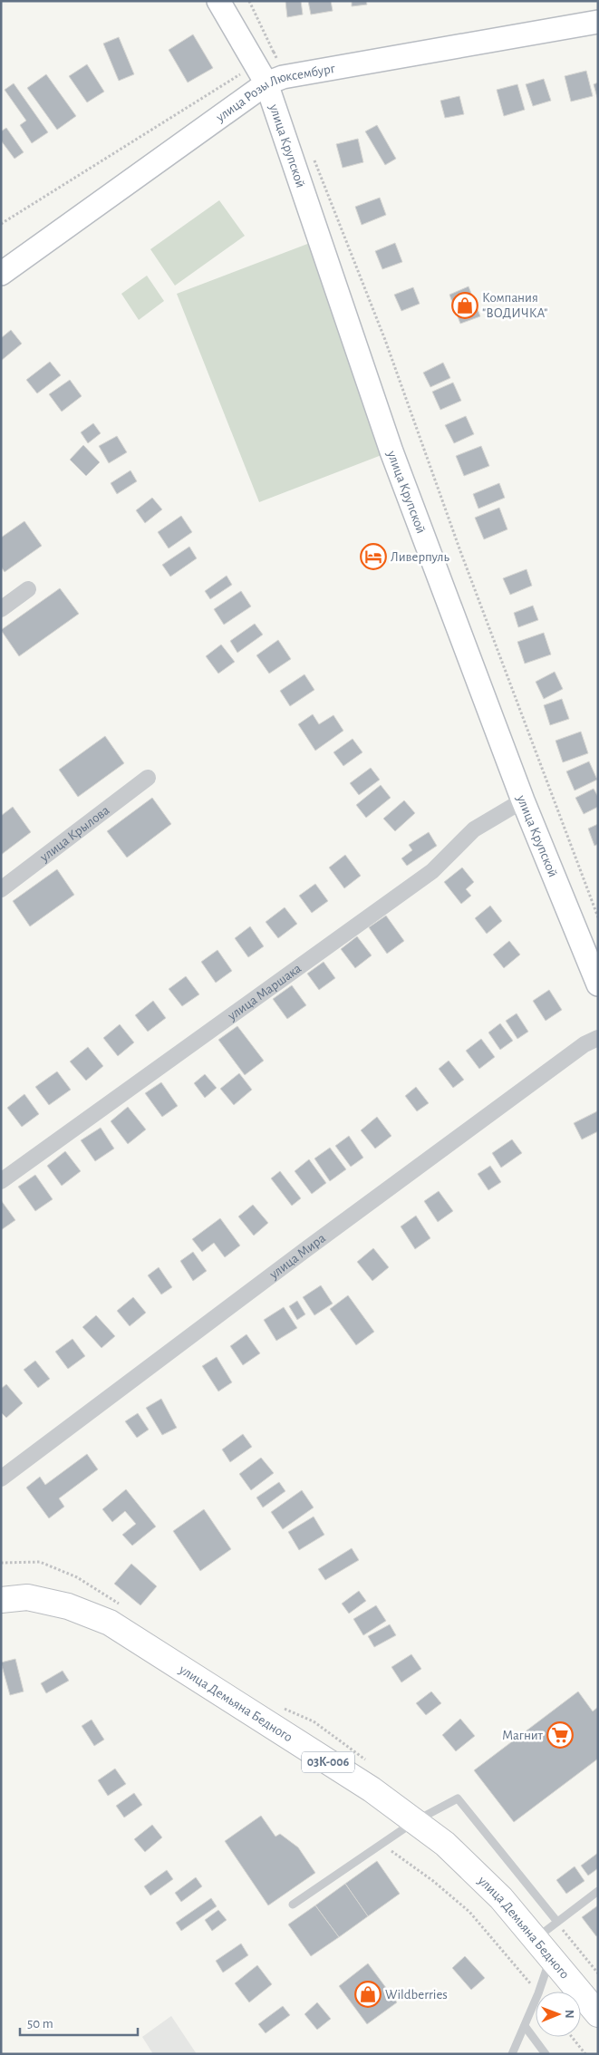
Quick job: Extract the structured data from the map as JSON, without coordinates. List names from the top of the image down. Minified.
{"streets":{"main road":["улица Демьяна Бедного","03К-006"],"street":["улица Розы Люксембург","улица Крупской","улица Крылова","улица Маршака","улица Мира"]},"crossings":[["улица Розы Люксембург","улица Крупской"],["улица Крупской","улица Маршака"]],"places":{"shop":["Компания \"ВОДИЧКА\"","Wildberries"],"hotel":["Ливерпуль"],"supermarket":["Магнит"]},"scale_bar":"50 m","north":"right"}
